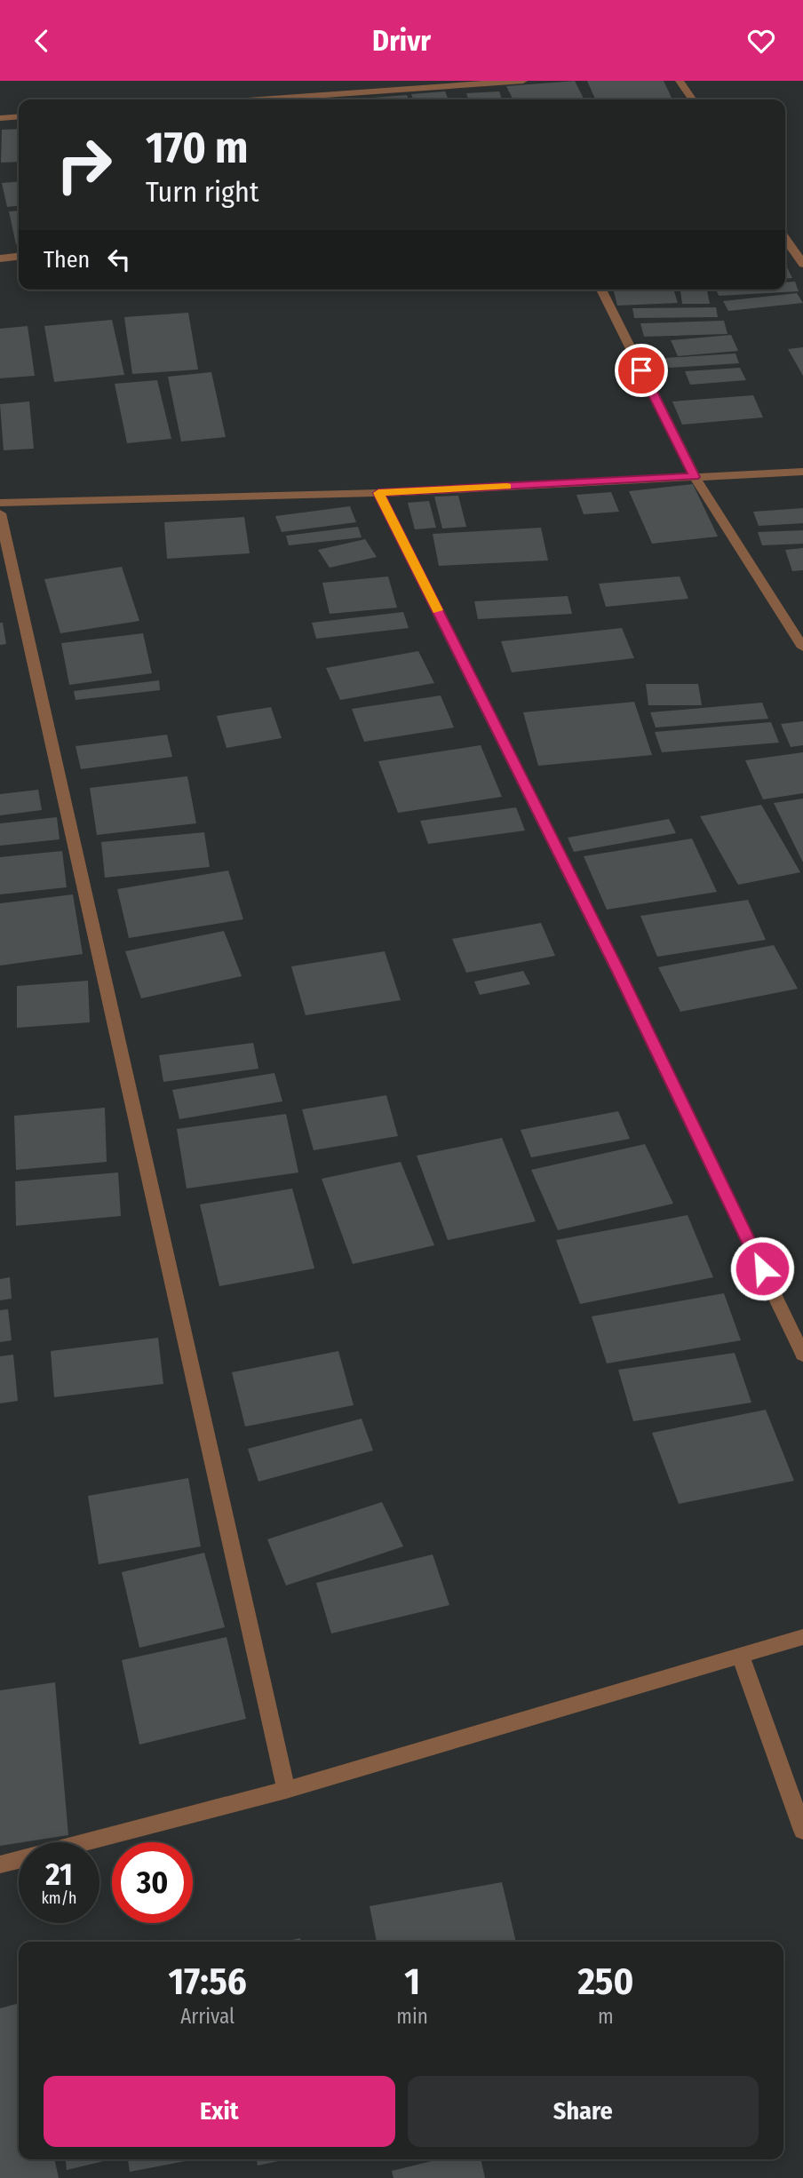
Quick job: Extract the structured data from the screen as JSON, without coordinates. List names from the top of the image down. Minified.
{"page":{"header":"Drivr","turn":["170 m","Turn right"],"then":"Then","speed":"21 km/h","limit":"30","eta":["17:56","Arrival","1","min","250","m"],"buttons":["Exit","Share"]}}
